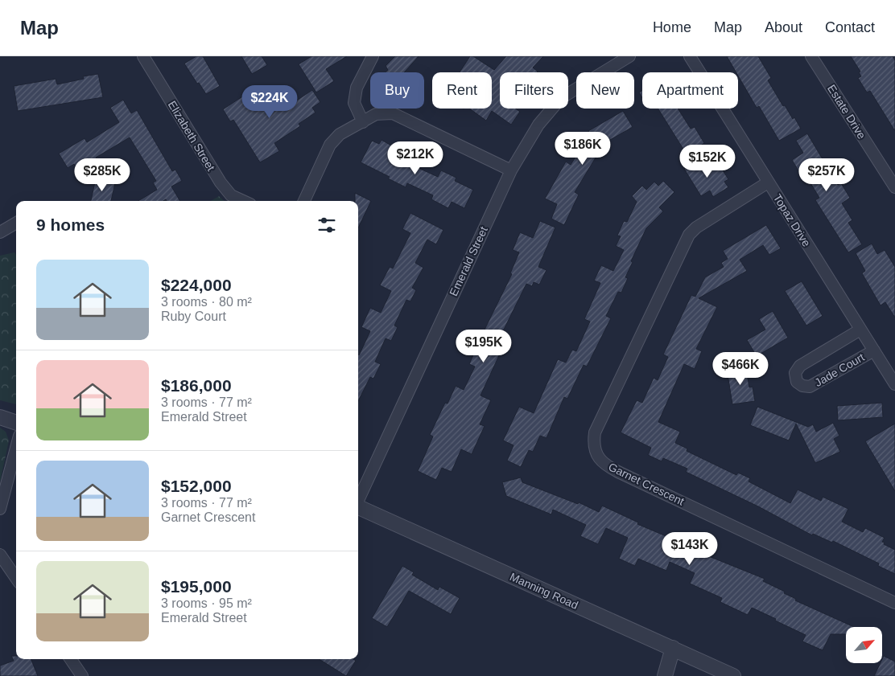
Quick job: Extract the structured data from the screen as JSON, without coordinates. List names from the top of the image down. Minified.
{"streets":{"street":["Estate Drive","Elizabeth Street","Topaz Drive","Emerald Street","Jade Court","Garnet Crescent","Manning Road"]},"crossings":[["Topaz Drive","Jade Court"],["Topaz Drive","Garnet Crescent"]],"north":"top right","page":{"header":"Map","nav":["Home","Map","About","Contact"],"chip":["Buy","Rent","Filters","New","Apartment"],"price":["$224K","$186K","$212K","$152K","$285K","$257K","$195K","$466K","$143K"],"heading":"9 homes","list":[{"name":"$224,000","note":"3 rooms · 80 m² · Ruby Court"},{"name":"$186,000","note":"3 rooms · 77 m² · Emerald Street"},{"name":"$152,000","note":"3 rooms · 77 m² · Garnet Crescent"},{"name":"$195,000","note":"3 rooms · 95 m² · Emerald Street"}]}}
